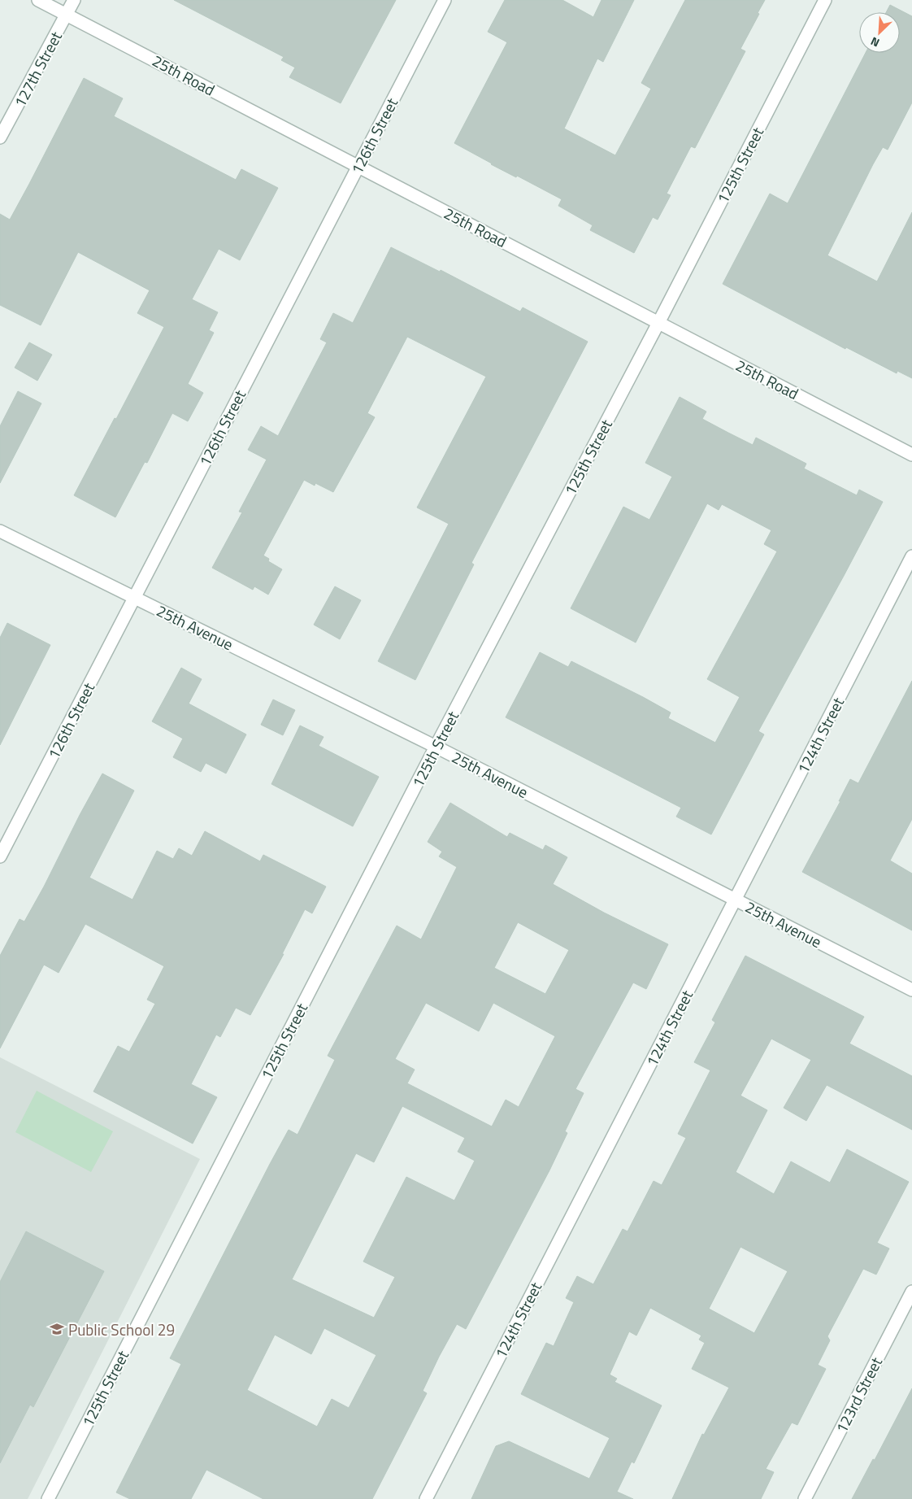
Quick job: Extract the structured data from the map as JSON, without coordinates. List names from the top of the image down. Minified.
{"streets":{"street":["127th Street","25th Road","126th Street","125th Street","25th Avenue","124th Street","123rd Street"]},"crossings":[["127th Street","25th Road"],["25th Road","126th Street"],["25th Road","125th Street"],["126th Street","25th Avenue"],["125th Street","25th Avenue"],["25th Avenue","124th Street"]],"places":{"school or university":["Public School 29"]},"north":"bottom left"}
